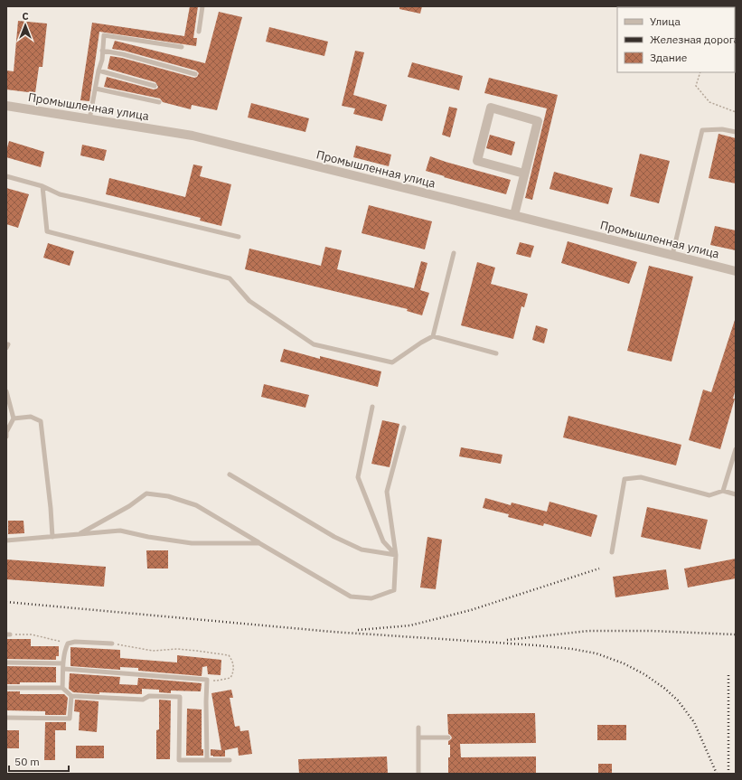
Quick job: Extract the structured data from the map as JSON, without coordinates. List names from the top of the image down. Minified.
{"streets":{"street":["Промышленная улица"]},"legend":["Улица","Железная дорога","Здание"],"scale_bar":"50 m","north":"top"}
